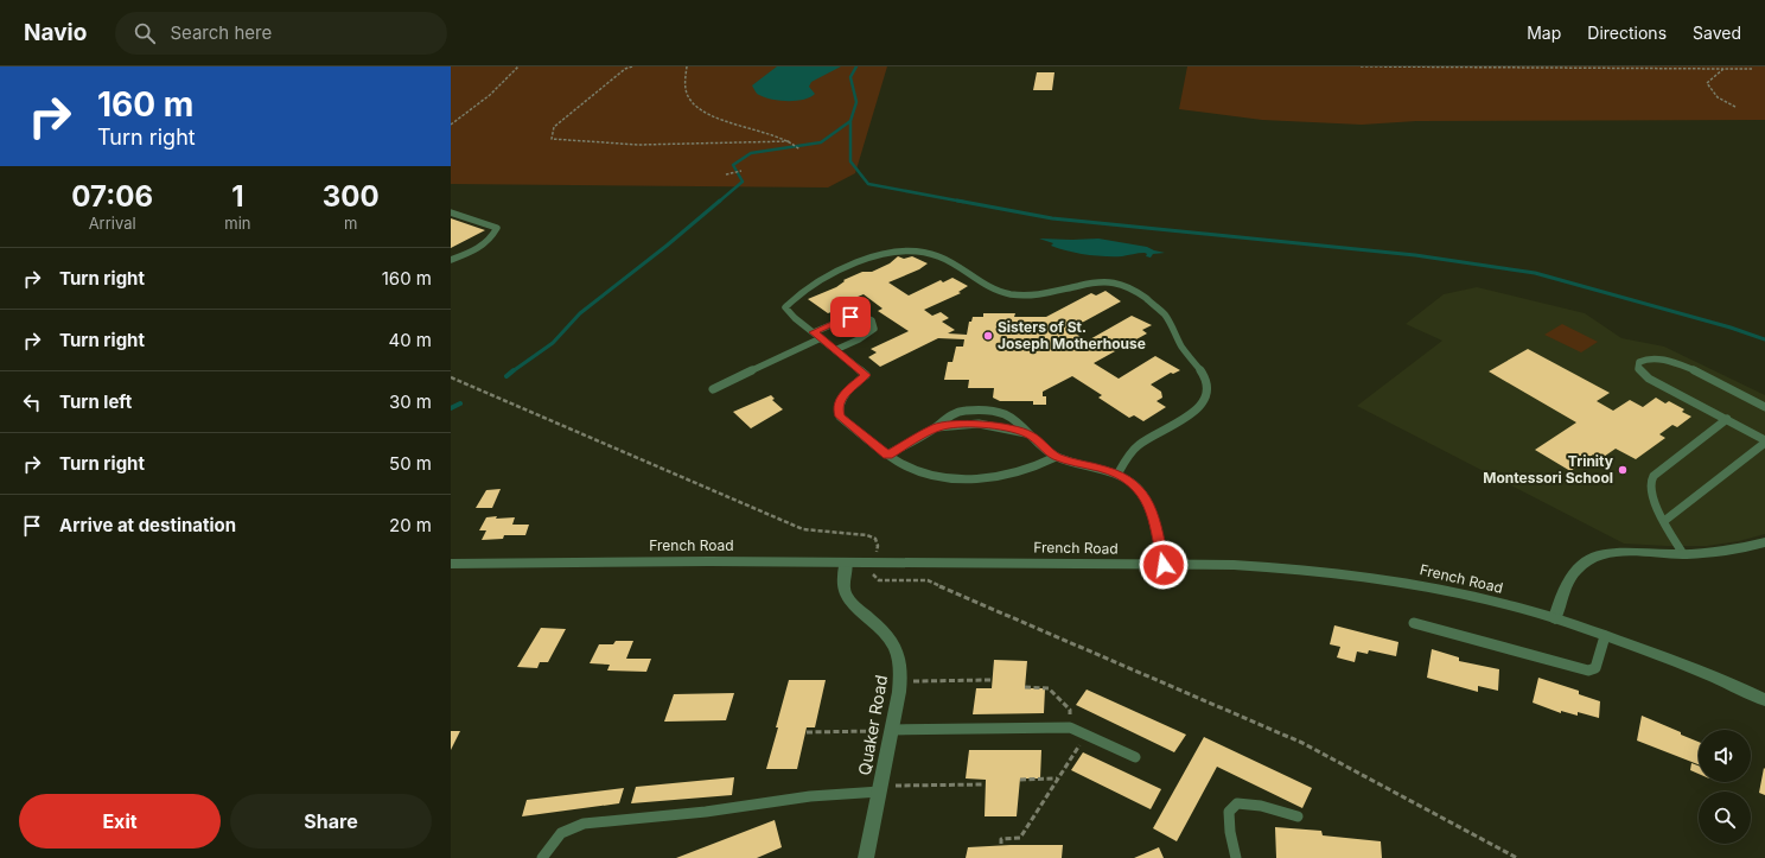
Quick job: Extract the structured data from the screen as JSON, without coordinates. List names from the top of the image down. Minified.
{"streets":{"street":["French Road","Quaker Road"]},"crossings":[["French Road","Quaker Road"]],"places":["Sisters of St. Joseph Motherhouse","Trinity Montessori School"],"page":{"header":"Navio","search":"Search here","nav":["Map","Directions","Saved"],"turn":["160 m","Turn right"],"eta":["07:06","Arrival","1","min","300","m"],"list":[{"name":"Turn right","value":"160 m"},{"name":"Turn right","value":"40 m"},{"name":"Turn left","value":"30 m"},{"name":"Turn right","value":"50 m"},{"name":"Arrive at destination","value":"20 m"}],"buttons":["Exit","Share"]}}
